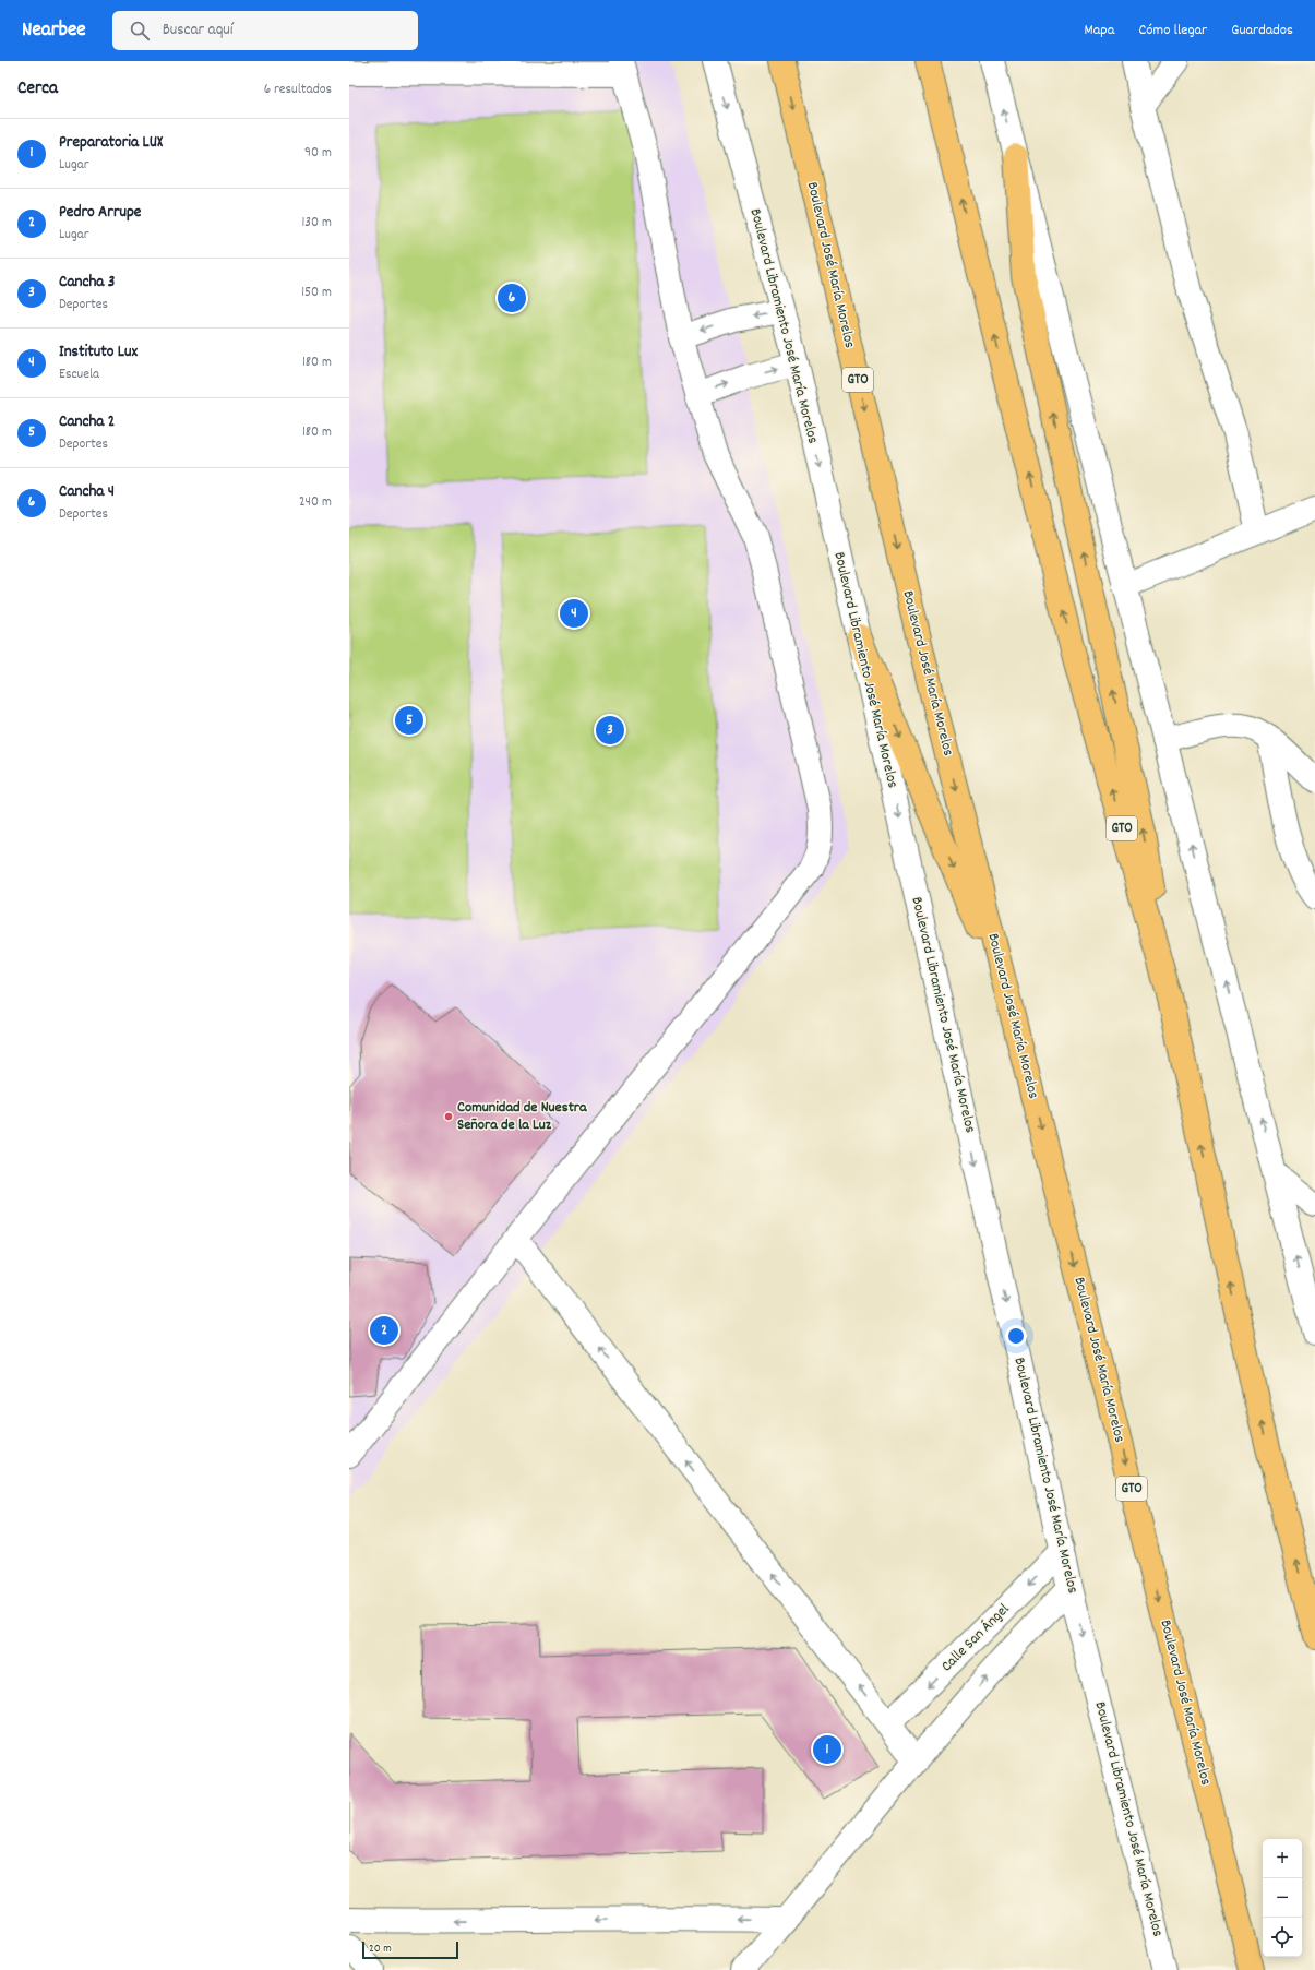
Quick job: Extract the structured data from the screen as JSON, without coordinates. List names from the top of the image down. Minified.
{"streets":{"main road":["Boulevard José María Morelos","GTO"],"street":["Boulevard Libramiento José María Morelos","Calle San Ángel"]},"crossings":[["Boulevard Libramiento José María Morelos","Calle San Ángel"]],"one_way":["Boulevard Libramiento José María Morelos"],"places":["Comunidad de Nuestra Señora de la Luz"],"scale_bar":"20 m","page":{"header":"Nearbee","search":"Buscar aquí","nav":["Mapa","Cómo llegar","Guardados"],"heading":["Cerca","6 resultados"],"list":[{"mark":"1","name":"Preparatoria LUX","note":"Lugar","value":"90 m"},{"mark":"2","name":"Pedro Arrupe","note":"Lugar","value":"130 m"},{"mark":"3","name":"Cancha 3","note":"Deportes","value":"150 m"},{"mark":"4","name":"Instituto Lux","note":"Escuela","value":"180 m"},{"mark":"5","name":"Cancha 2","note":"Deportes","value":"180 m"},{"mark":"6","name":"Cancha 4","note":"Deportes","value":"240 m"}],"pins":["6","4","5","3","2","1"],"map_buttons":["+","−"],"scale":"20 m"}}
